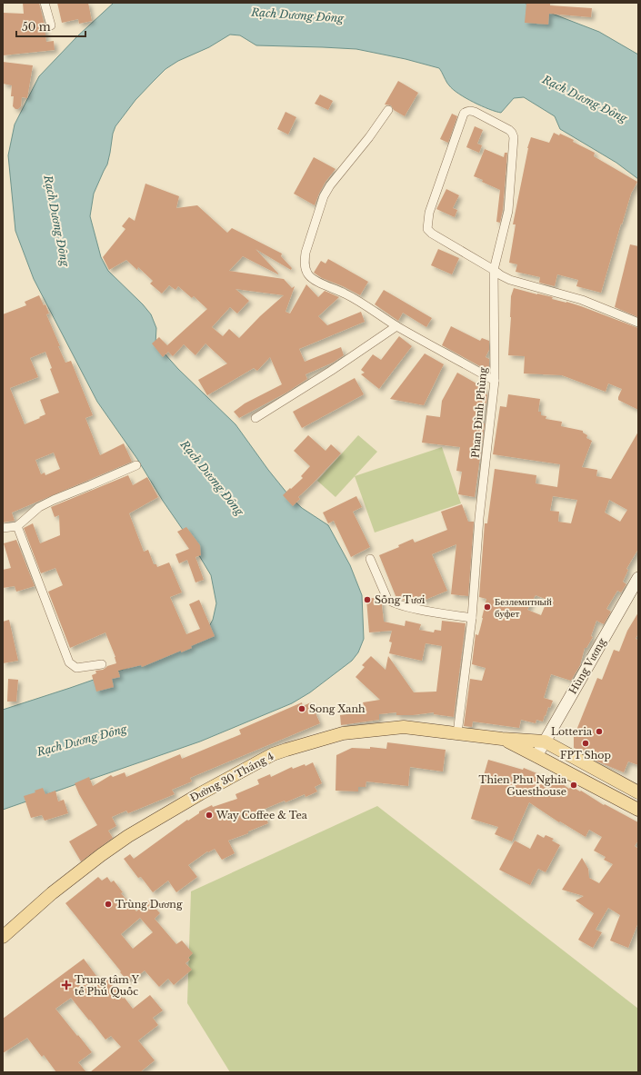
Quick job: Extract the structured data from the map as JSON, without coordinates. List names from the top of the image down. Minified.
{"streets":{"main road":["Hùng Vương","Đường 30 Tháng 4"],"street":["Phan Đình Phùng"]},"crossings":[["Phan Đình Phùng","Đường 30 Tháng 4"],["Hùng Vương","Đường 30 Tháng 4"]],"water":["Rạch Dương Đông"],"places":{"other":["Sống Tươi","Безлемитный буфет","Song Xanh","Lotteria","FPT Shop","Thien Phu Nghia Guesthouse","Way Coffee & Tea","Trùng Dương"],"health":["Trung tâm Y tế Phú Quốc"]},"scale_bar":"50 m"}
